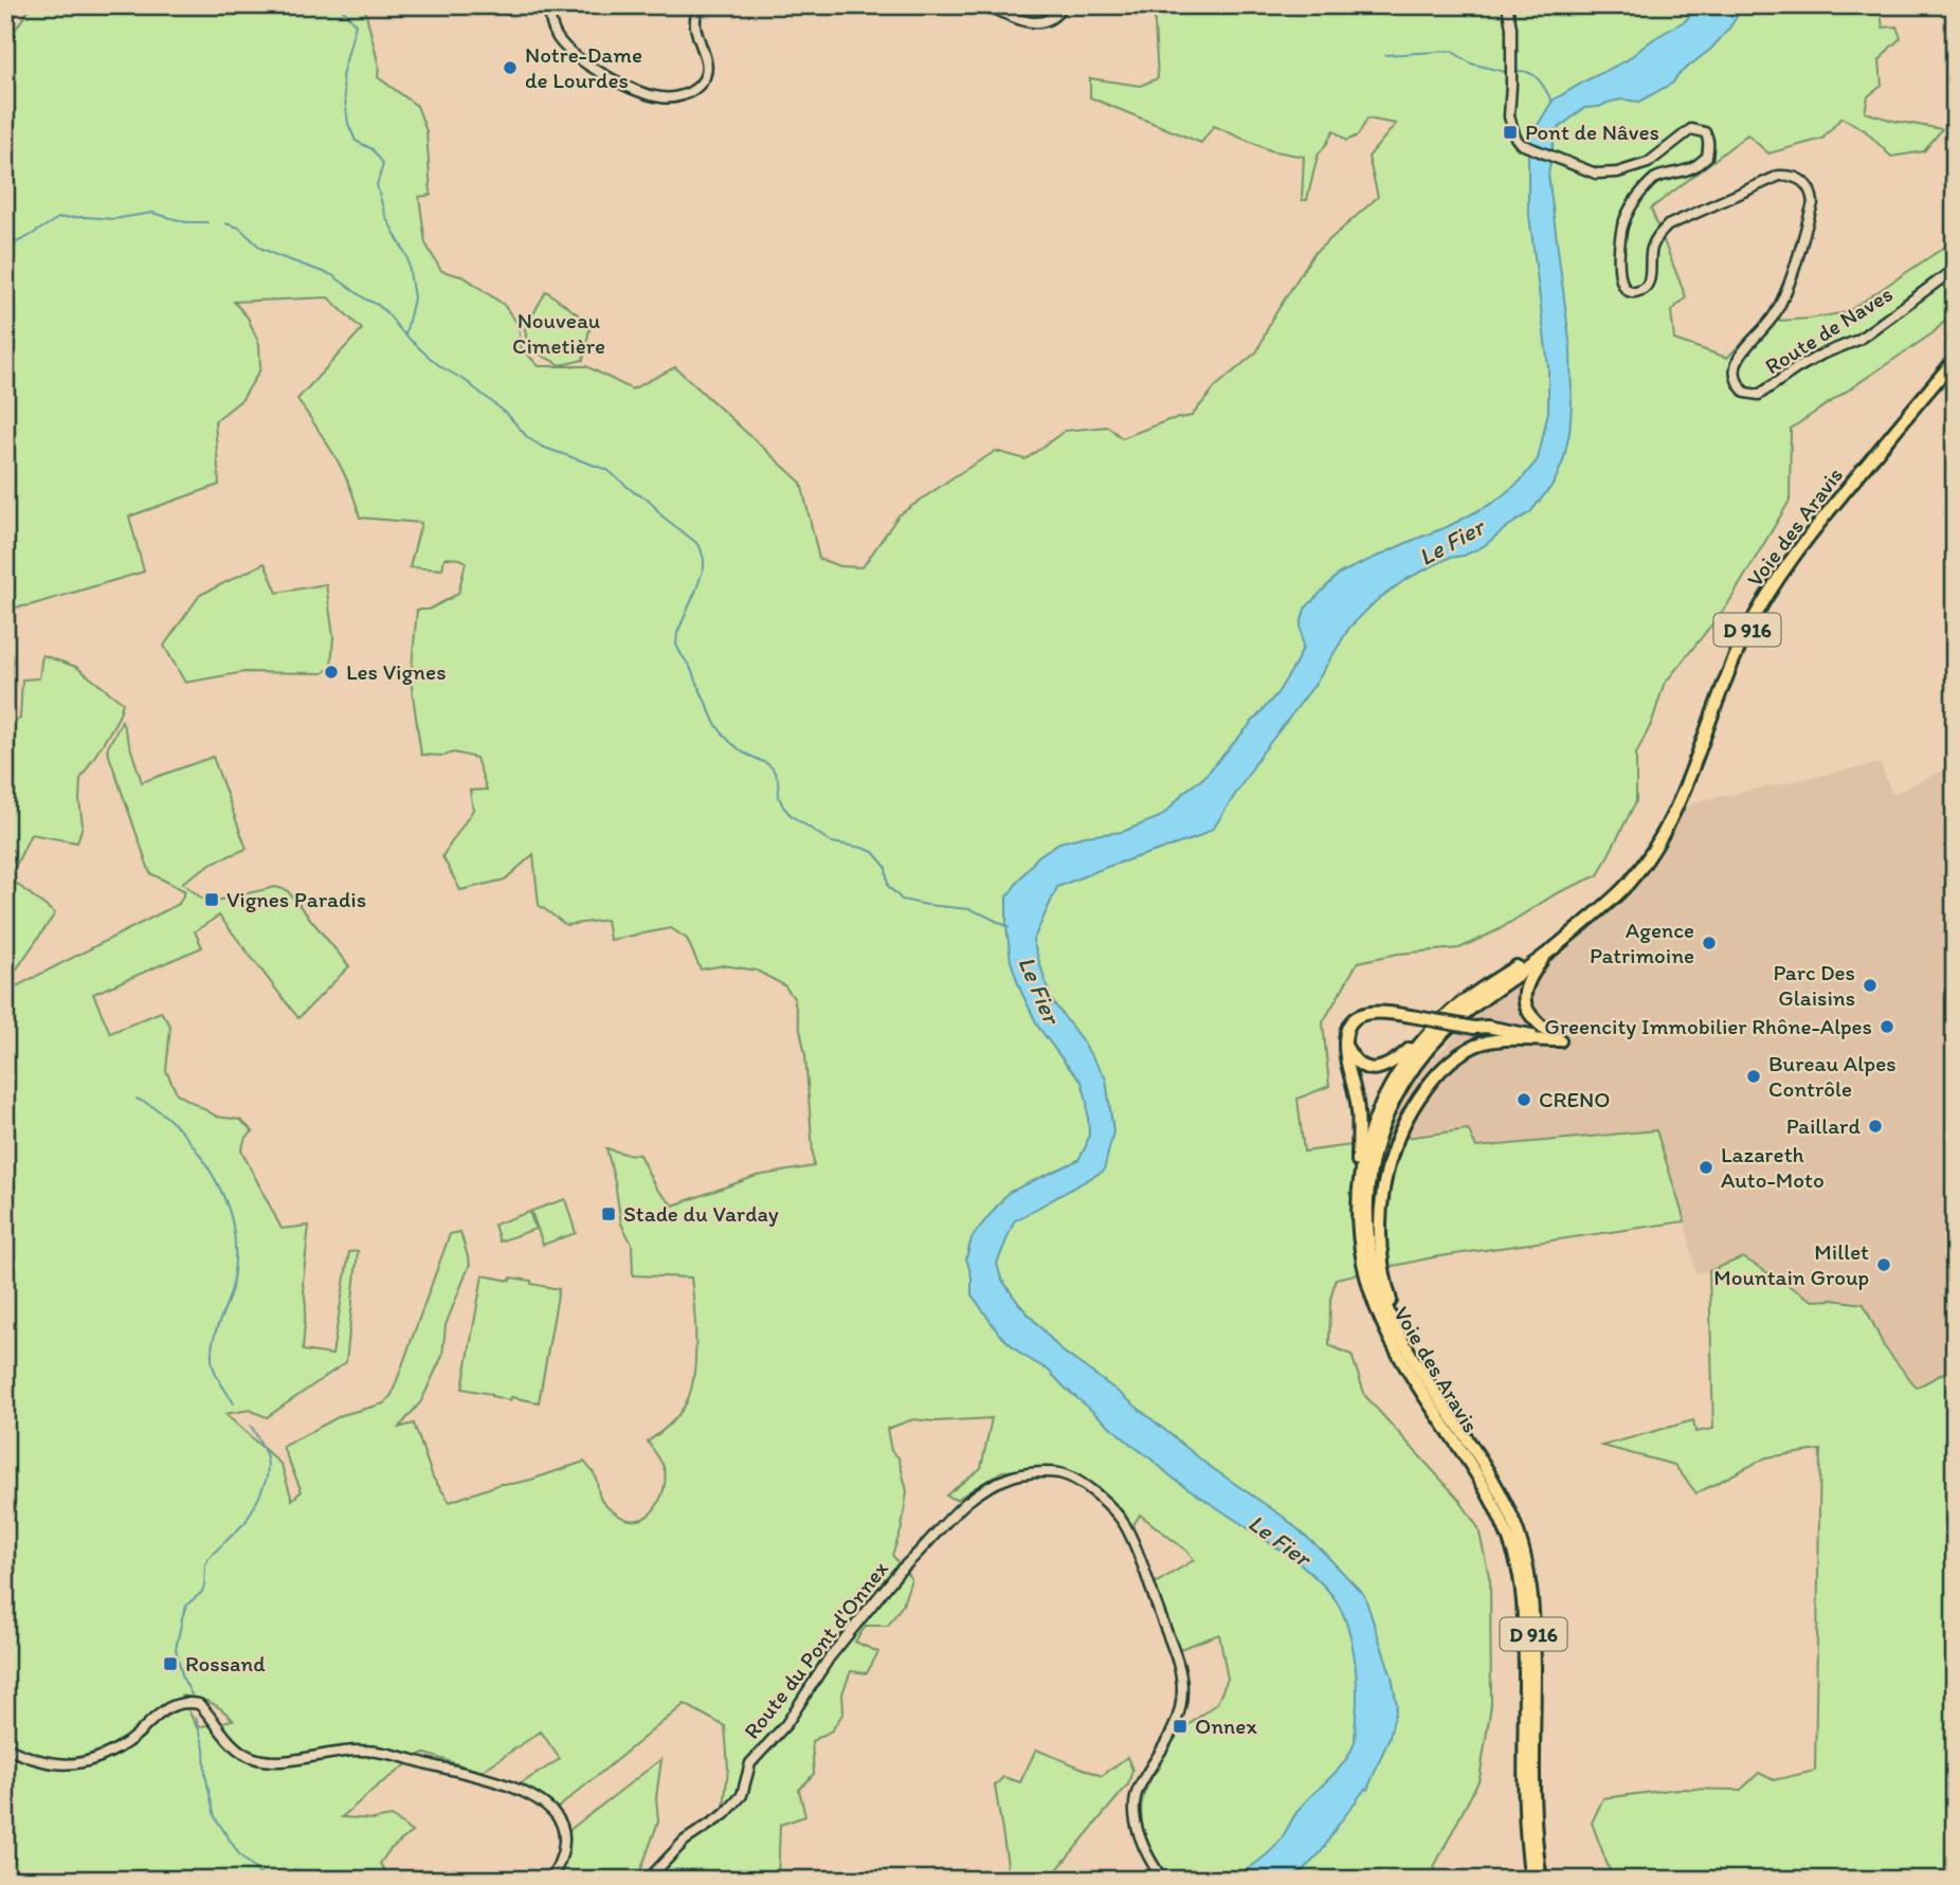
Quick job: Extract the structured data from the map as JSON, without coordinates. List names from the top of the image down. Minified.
{"streets":{"highway":["Voie des Aravis","D 916"],"street":["Route de Naves","Route du Pont d'Onnex"]},"water":["Le Fier"],"parks":["Nouveau Cimetière"],"places":{"other":["Notre-Dame de Lourdes","Les Vignes","Agence Patrimoine","Parc Des Glaisins","Greencity Immobilier Rhône-Alpes","Bureau Alpes Contrôle","CRENO","Paillard","Lazareth Auto-Moto","Millet Mountain Group"],"transit":["Pont de Nâves","Vignes Paradis","Stade du Varday","Rossand","Onnex"]}}
